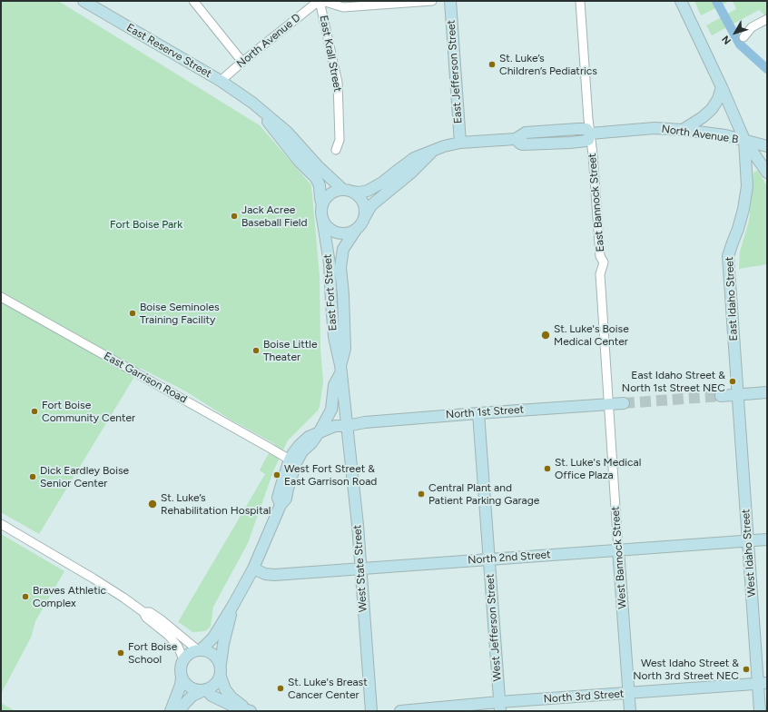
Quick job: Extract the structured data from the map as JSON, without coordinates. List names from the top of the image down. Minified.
{"streets":{"street":["North Avenue D","East Reserve Street","East Krall Street","East Jefferson Street","North Avenue B","East Bannock Street","East Fort Street","East Idaho Street","East Garrison Road","North 1st Street","West Idaho Street","North 2nd Street","West Bannock Street","West State Street","West Jefferson Street","North 3rd Street"]},"crossings":[["North Avenue D","East Reserve Street"],["North Avenue D","East Krall Street"],["East Reserve Street","East Fort Street"],["East Jefferson Street","North Avenue B"],["North Avenue B","East Bannock Street"],["North Avenue B","East Idaho Street"],["East Bannock Street","North 1st Street"],["East Bannock Street","West Bannock Street"],["East Fort Street","North 1st Street"],["East Fort Street","West State Street"],["East Idaho Street","West Idaho Street"],["East Garrison Road","North 1st Street"],["North 1st Street","West Bannock Street"],["North 1st Street","West State Street"],["North 1st Street","West Jefferson Street"],["West Idaho Street","North 2nd Street"],["West Idaho Street","North 3rd Street"],["North 2nd Street","West Bannock Street"],["North 2nd Street","West State Street"],["North 2nd Street","West Jefferson Street"],["West Bannock Street","North 3rd Street"],["West Jefferson Street","North 3rd Street"]],"parks":["Fort Boise Park"],"places":["St. Luke’s Children’s Pediatrics","Jack Acree Baseball Field","Boise Seminoles Training Facility","St. Luke's Boise Medical Center","Boise Little Theater","East Idaho Street & North 1st Street NEC","Fort Boise Community Center","St. Luke's Medical Office Plaza","West Fort Street & East Garrison Road","Dick Eardley Boise Senior Center","Central Plant and Patient Parking Garage","St. Luke’s Rehabilitation Hospital","Braves Athletic Complex","Fort Boise School","West Idaho Street & North 3rd Street NEC","St. Luke's Breast Cancer Center"],"north":"bottom left"}
